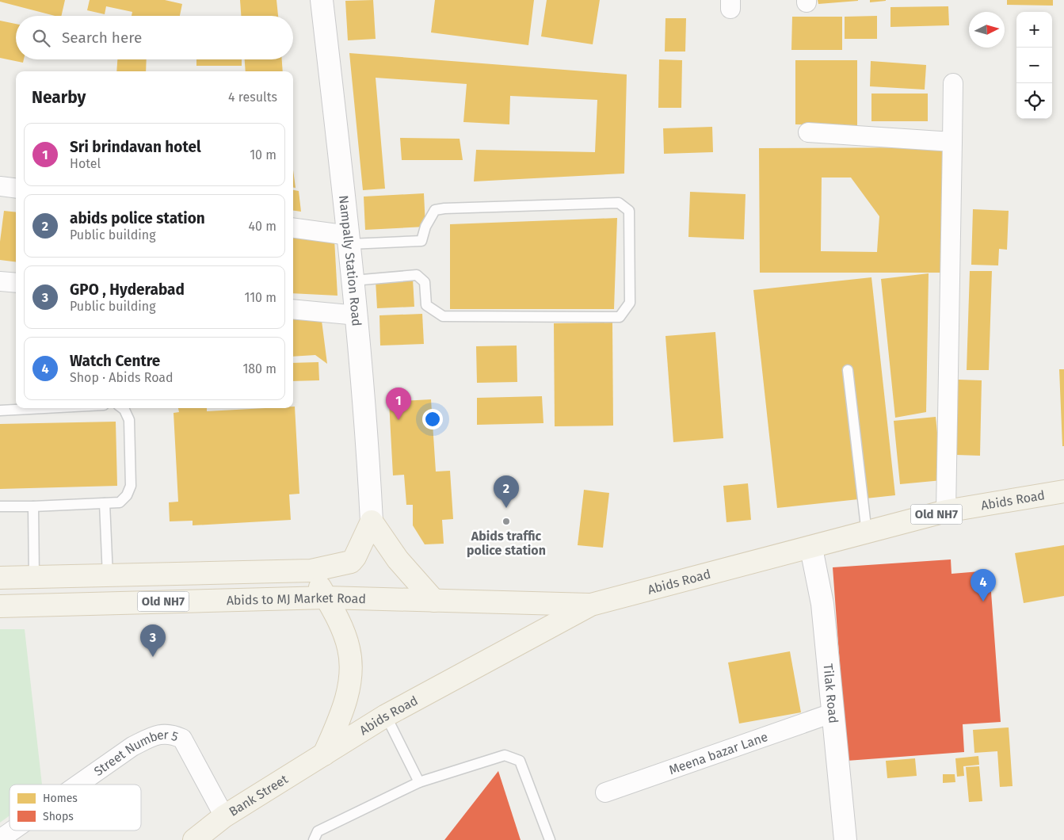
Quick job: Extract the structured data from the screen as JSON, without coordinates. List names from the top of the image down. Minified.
{"streets":{"main road":["Nampally Station Road","Abids Road","Old NH7","Abids to MJ Market Road","Tilak Road","Bank Street"],"street":["Meena bazar Lane","Street Number 5"]},"crossings":[["Nampally Station Road","Abids to MJ Market Road"],["Abids Road","Abids to MJ Market Road"],["Abids Road","Tilak Road"],["Abids Road","Bank Street"],["Tilak Road","Meena bazar Lane"],["Street Number 5","Bank Street"]],"places":["Abids traffic police station"],"legend":["Homes","Shops"],"north":"right","page":{"map_buttons":["+","−"],"search":"Search here","heading":["Nearby","4 results"],"list":[{"mark":"1","name":"Sri brindavan hotel","note":"Hotel","value":"10 m"},{"mark":"2","name":"abids police station","note":"Public building","value":"40 m"},{"mark":"3","name":"GPO , Hyderabad","note":"Public building","value":"110 m"},{"mark":"4","name":"Watch Centre","note":"Shop · Abids Road","value":"180 m"}],"pins":["1","2","4","3"]}}
